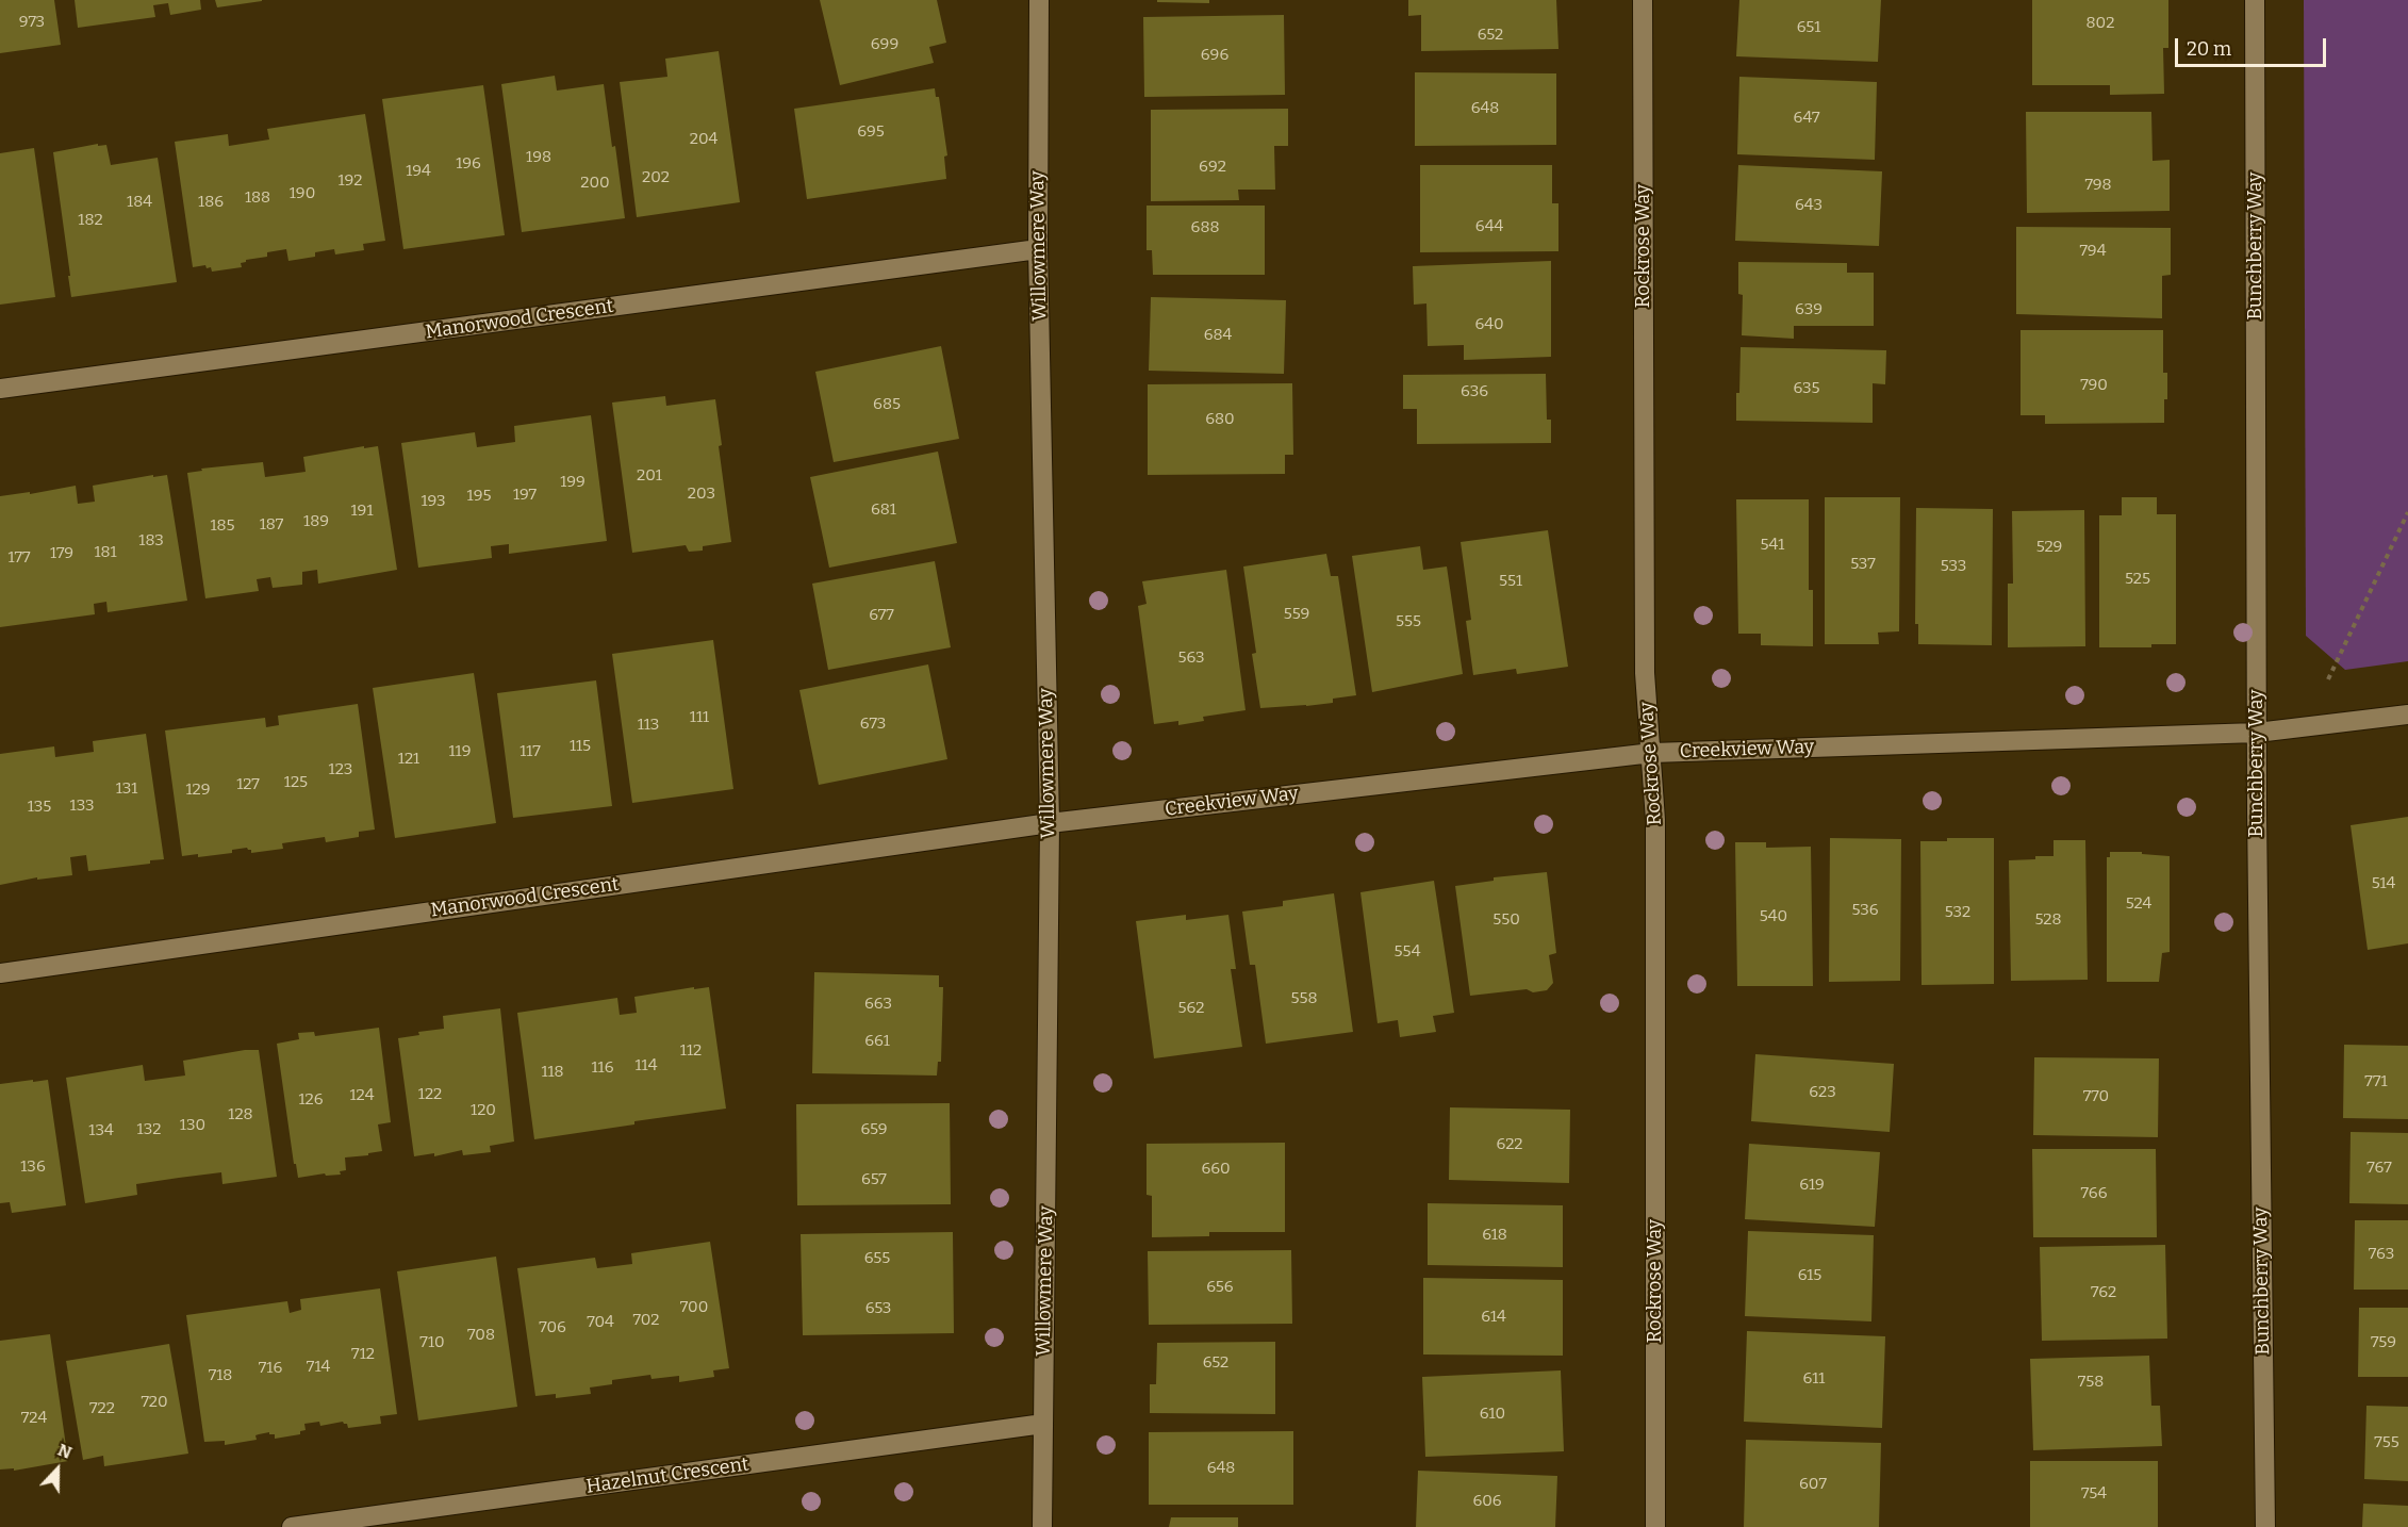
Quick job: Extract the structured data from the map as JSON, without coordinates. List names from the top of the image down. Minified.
{"streets":{"street":["Willowmere Way","Rockrose Way","Bunchberry Way","Manorwood Crescent","Creekview Way","Hazelnut Crescent"]},"crossings":[["Willowmere Way","Manorwood Crescent"],["Willowmere Way","Creekview Way"],["Willowmere Way","Hazelnut Crescent"],["Rockrose Way","Creekview Way"],["Bunchberry Way","Creekview Way"],["Manorwood Crescent","Creekview Way"]],"house_numbers":["973","802","651","652","699","696","648","647","695","204","198","196","692","194","202","192","200","798","190","188","184","186","643","182","644","688","794","639","640","684","790","635","636","685","680","201","199","203","197","195","193","681","191","189","187","185","183","541","529","181","179","177","537","533","525","551","559","677","555","563","111","673","113","115","119","117","121","123","125","127","131","129","133","135","514","524","536","532","540","550","528","554","558","663","562","661","112","114","116","118","771","623","122","124","770","126","120","128","130","132","659","134","622","136","767","660","657","619","766","618","763","655","615","656","762","700","653","614","702","704","706","708","710","759","712","652","714","716","718","611","758","720","722","610","724","755","648","607","754","606"],"scale_bar":"20 m","north":"top"}
